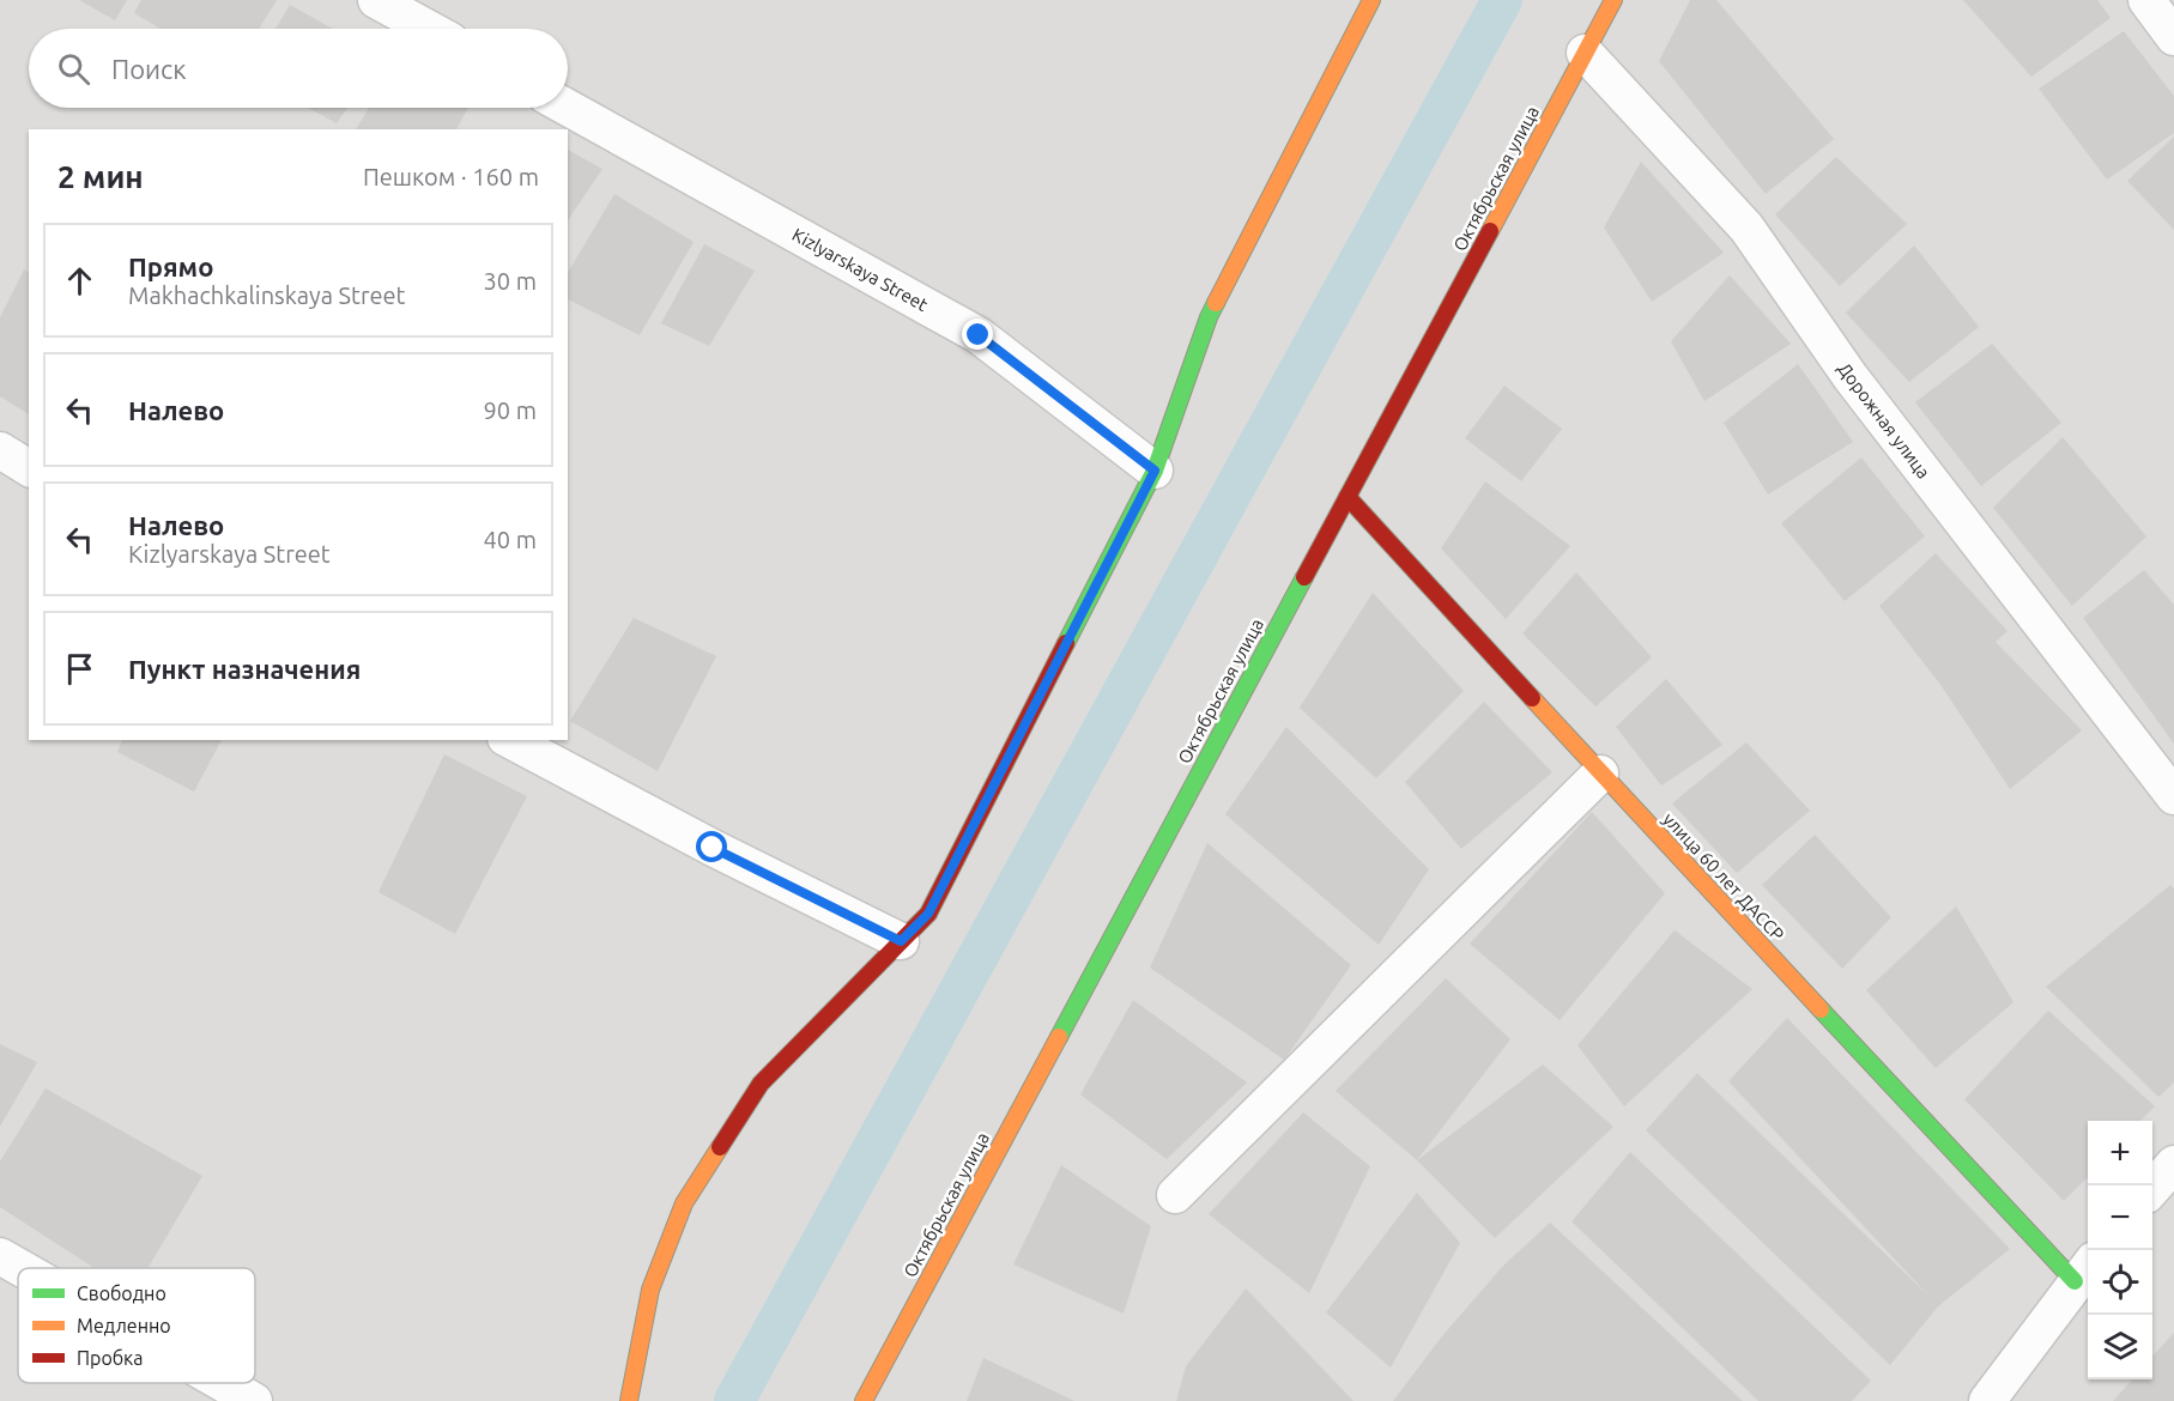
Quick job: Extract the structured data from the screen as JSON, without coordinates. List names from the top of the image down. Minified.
{"streets":{"street":["Октябрьская улица","Kizlyarskaya Street","Дорожная улица","улица 60 лет ДАССР"]},"crossings":[["Октябрьская улица","Дорожная улица"],["Октябрьская улица","улица 60 лет ДАССР"]],"legend":["Свободно","Медленно","Пробка"],"page":{"search":"Поиск","heading":["2 мин","Пешком · 160 m"],"list":[["Прямо","Makhachkalinskaya Street","30 m"],["Налево","90 m"],["Налево","Kizlyarskaya Street","40 m"],"Пункт назначения"],"map_buttons":["+","−"]}}
